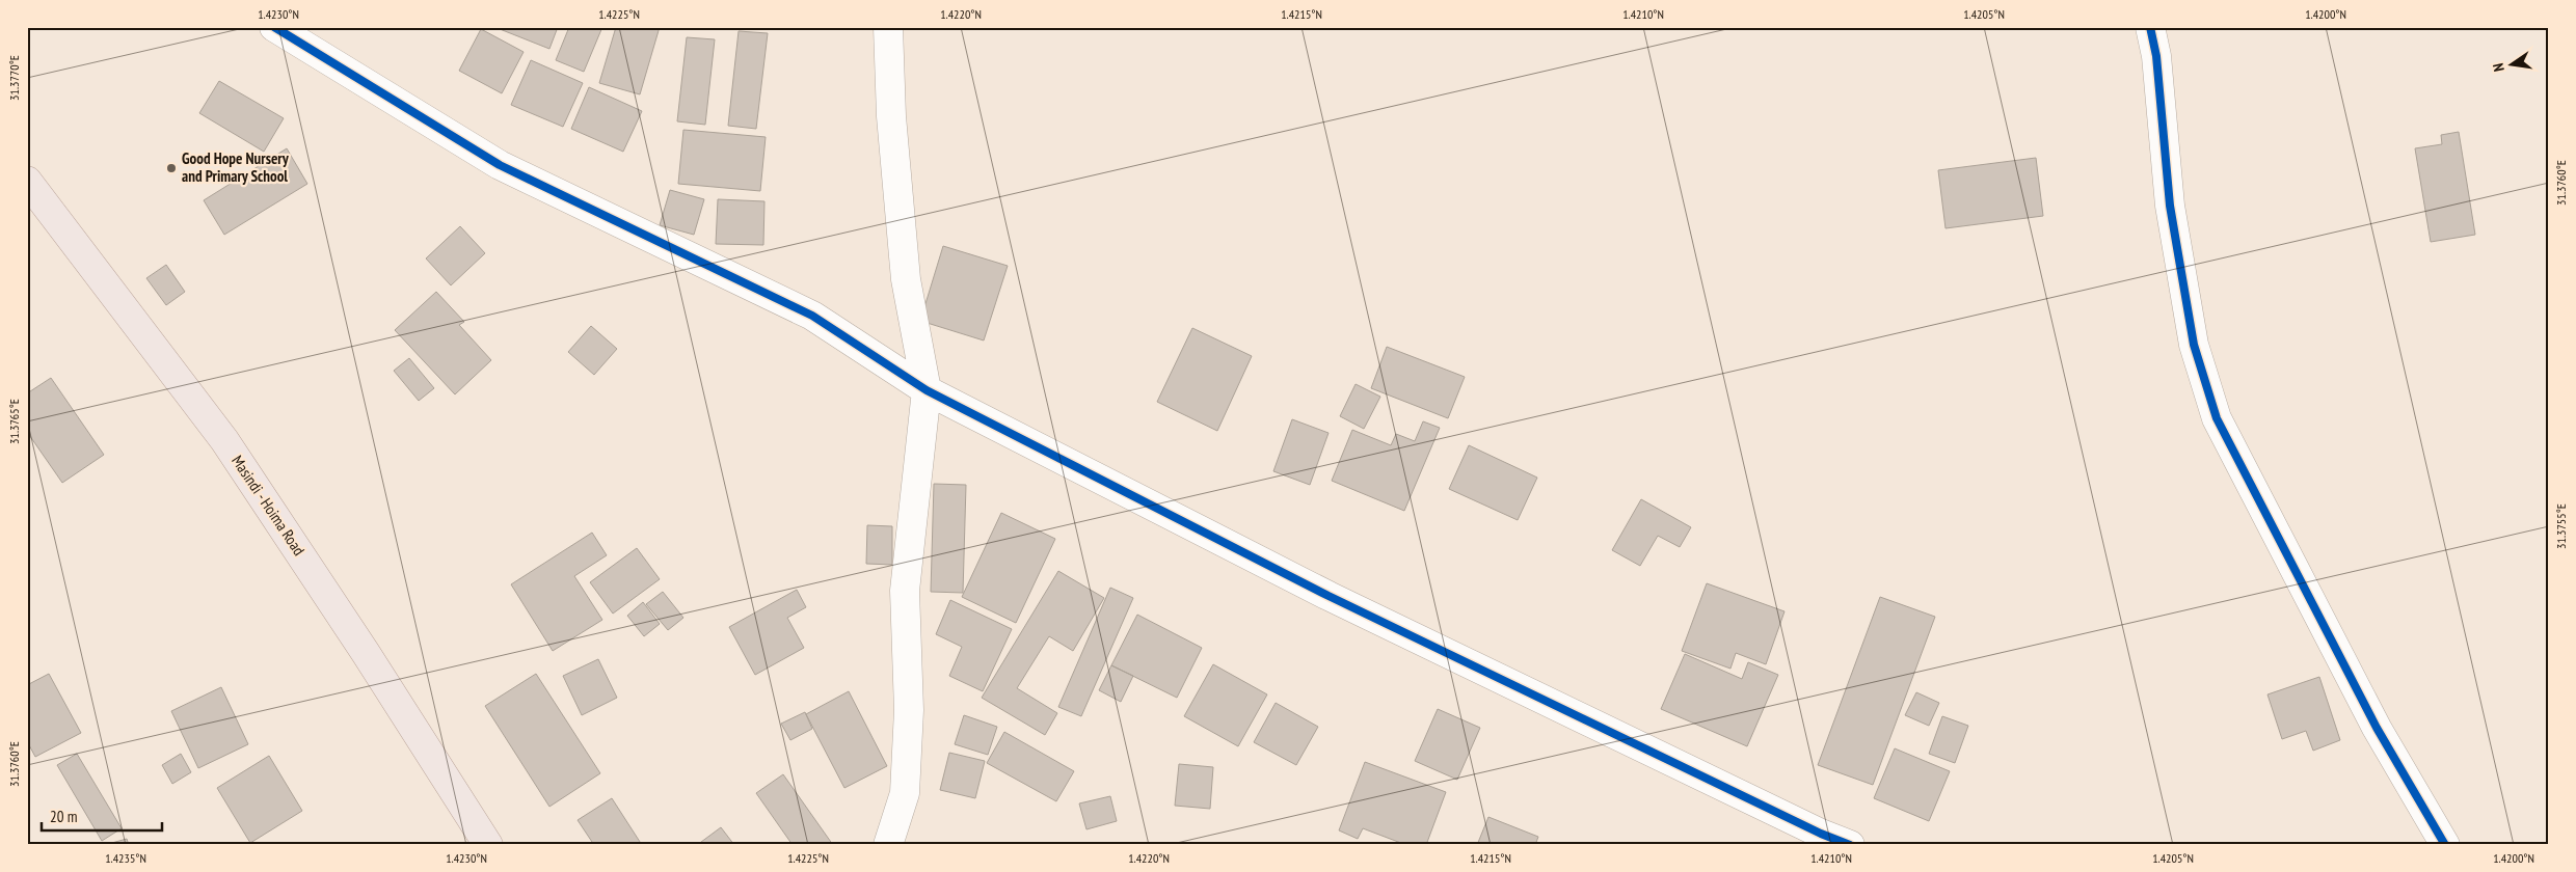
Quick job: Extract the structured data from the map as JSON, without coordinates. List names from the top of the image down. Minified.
{"streets":{"main road":["Masindi - Hoima Road"]},"places":["Good Hope Nursery and Primary School"],"scale_bar":"20 m","north":"left","coordinates":["1.4230°N","1.4225°N","1.4220°N","1.4215°N","1.4210°N","1.4205°N","1.4200°N","31.3770°E","31.3760°E","31.3765°E","31.3755°E","1.4235°N"]}
